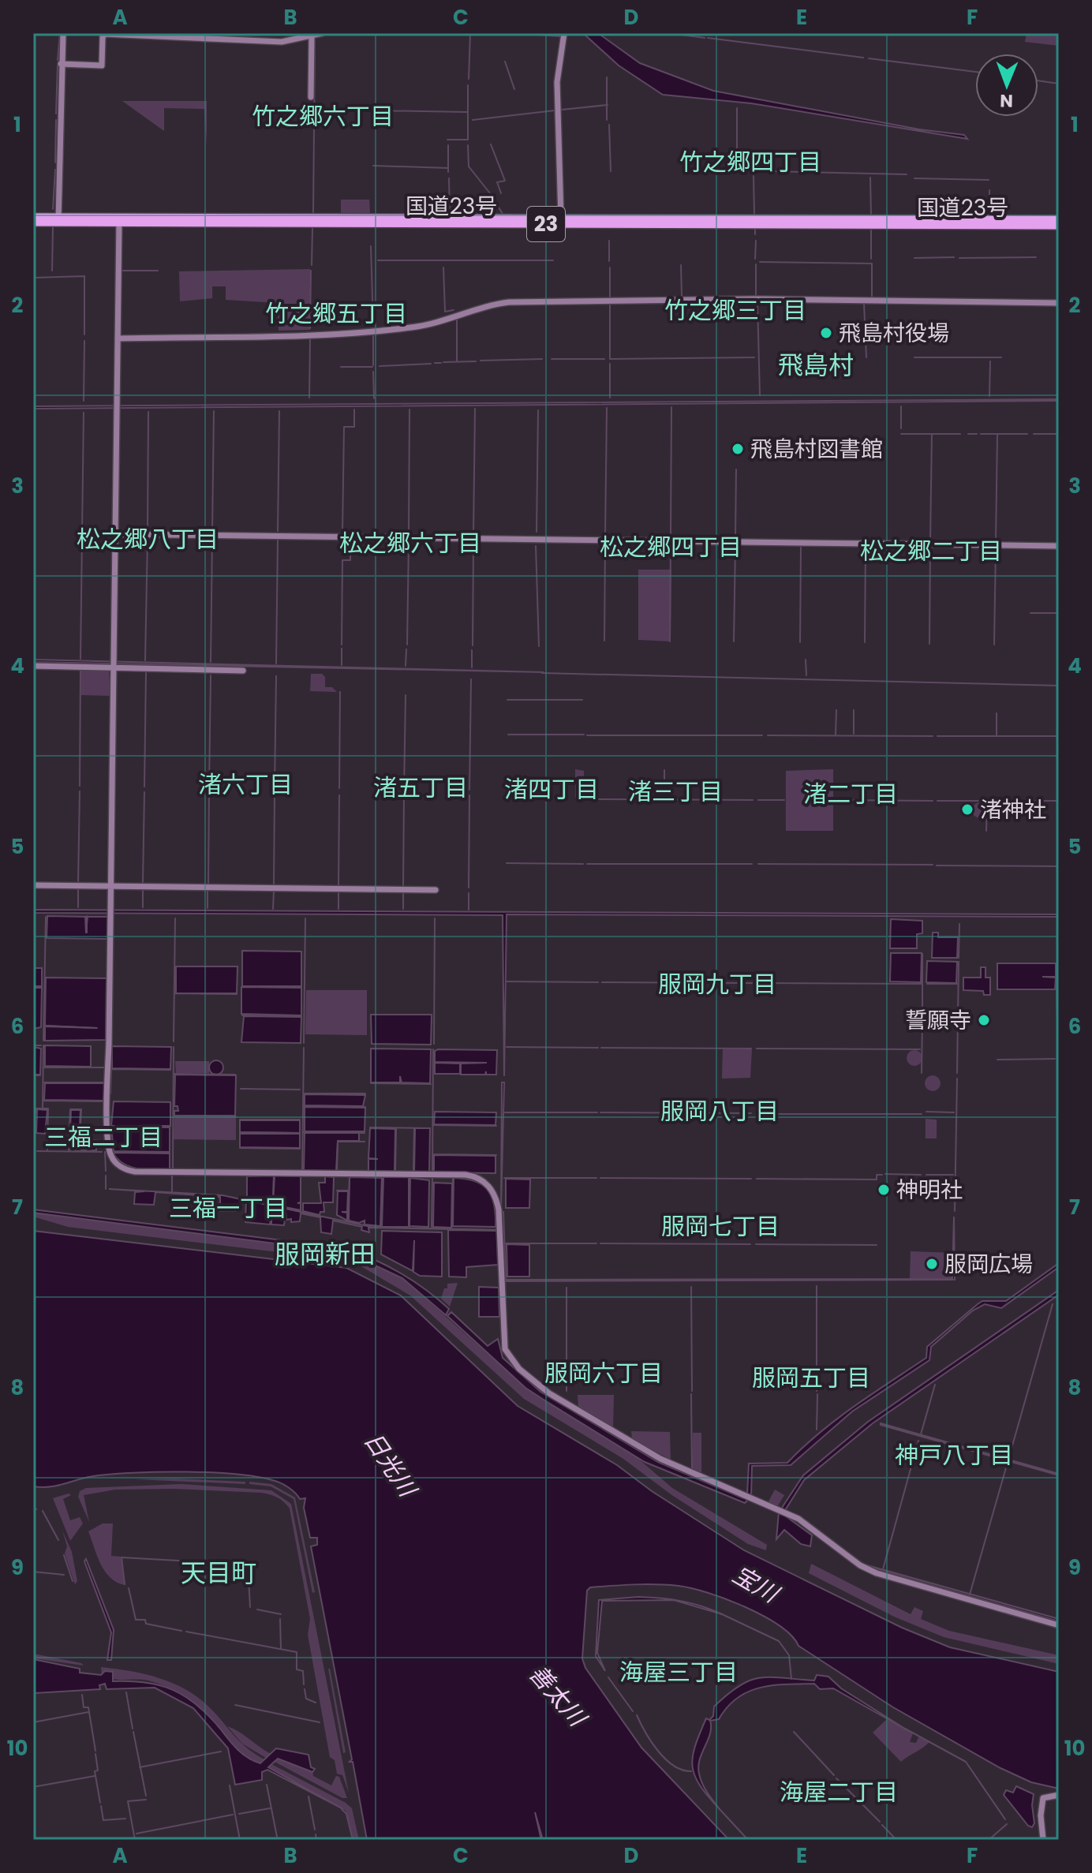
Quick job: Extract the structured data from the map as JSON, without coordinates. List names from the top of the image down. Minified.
{"streets":{"highway":["国道23号","23"]},"districts":["竹之郷六丁目","竹之郷四丁目","竹之郷三丁目","竹之郷五丁目","飛島村","松之郷八丁目","松之郷六丁目","松之郷四丁目","松之郷二丁目","渚六丁目","渚五丁目","渚四丁目","渚三丁目","渚二丁目","服岡九丁目","服岡八丁目","三福二丁目","三福一丁目","服岡七丁目","服岡新田","服岡六丁目","服岡五丁目","神戸八丁目","天目町","海屋三丁目","海屋二丁目"],"water":["日光川","宝川","善太川"],"places":["飛島村役場","飛島村図書館","渚神社","誓願寺","神明社","服岡広場"],"north":"bottom","grid":{"columns":["A","B","C","D","E","F"],"rows":["1","2","3","4","5","6","7","8","9","10"]}}
